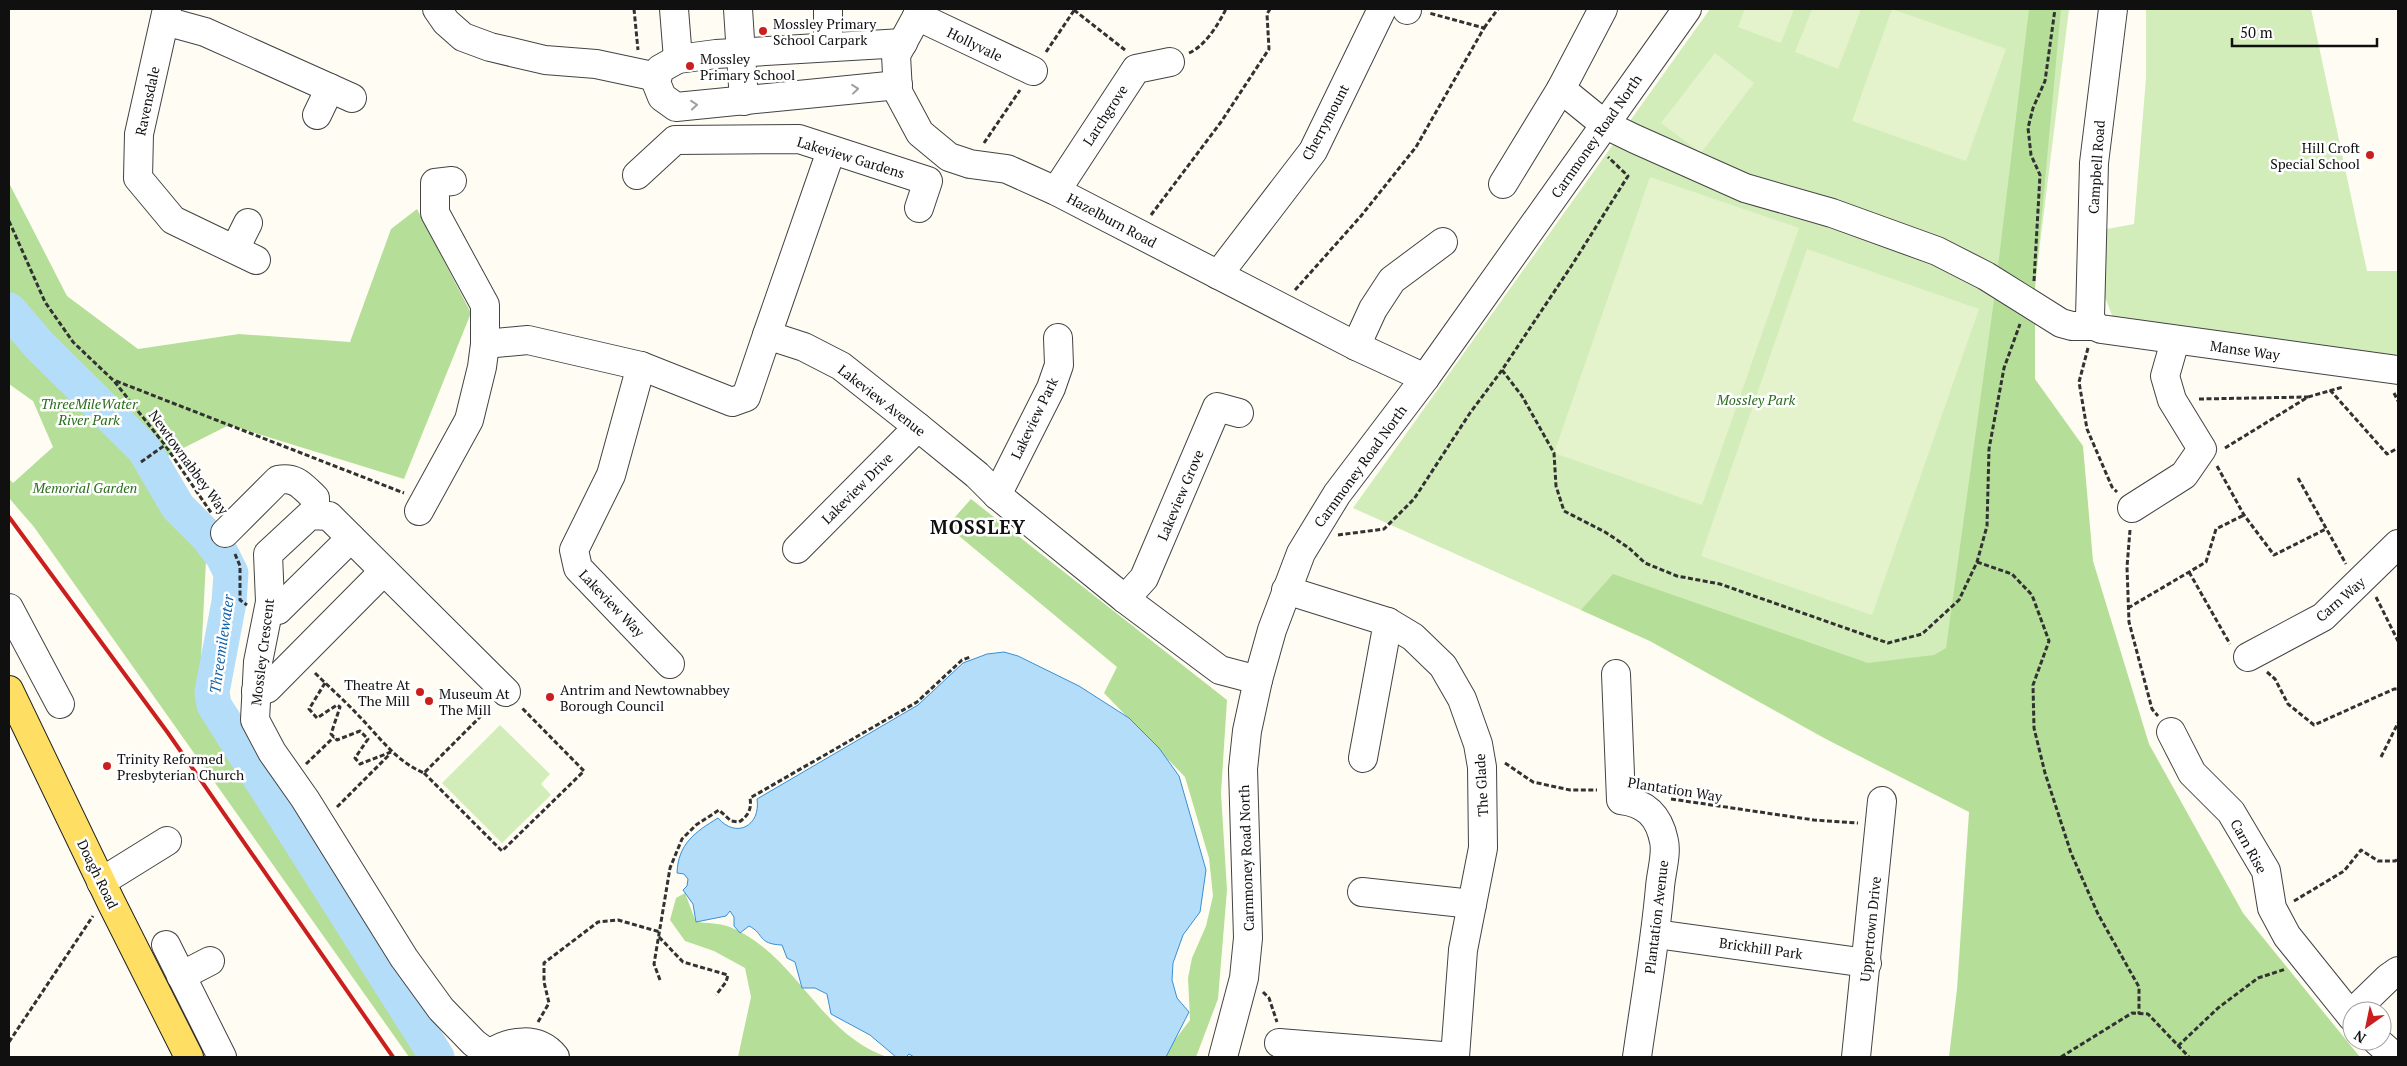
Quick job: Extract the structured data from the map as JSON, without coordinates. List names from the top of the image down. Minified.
{"streets":{"main road":["Doagh Road"],"street":["Hollyvale","Ravensdale","Larchgrove","Cherrymount","Carnmoney Road North","Lakeview Gardens","Campbell Road","Hazelburn Road","Manse Way","Lakeview Avenue","Lakeview Park","Lakeview Drive","Lakeview Grove","Carn Way","Lakeview Way","Mossley Crescent","The Glade","Carn Rise","Plantation Avenue","Uppertown Drive","Brickhill Park"],"path":["Newtownabbey Way","Plantation Way"]},"crossings":[["Hollyvale","Hazelburn Road"],["Larchgrove","Hazelburn Road"],["Cherrymount","Hazelburn Road"],["Carnmoney Road North","Hazelburn Road"],["Carnmoney Road North","Manse Way"],["Carnmoney Road North","Lakeview Avenue"],["Carnmoney Road North","The Glade"],["Campbell Road","Manse Way"],["Lakeview Avenue","Lakeview Park"],["Lakeview Avenue","Lakeview Drive"],["Lakeview Avenue","Lakeview Grove"],["Newtownabbey Way","Mossley Crescent"],["The Glade","Plantation Way"],["Plantation Way","Plantation Avenue"],["Plantation Way","Uppertown Drive"],["Plantation Avenue","Brickhill Park"],["Uppertown Drive","Brickhill Park"]],"districts":["MOSSLEY"],"water":["Threemilewater"],"parks":["Mossley Park","ThreeMileWater River Park","Memorial Garden"],"places":["Mossley Primary School Carpark","Mossley Primary School","Hill Croft Special School","Theatre At The Mill","Antrim and Newtownabbey Borough Council","Museum At The Mill","Trinity Reformed Presbyterian Church"],"scale_bar":"50 m","north":"bottom left"}
